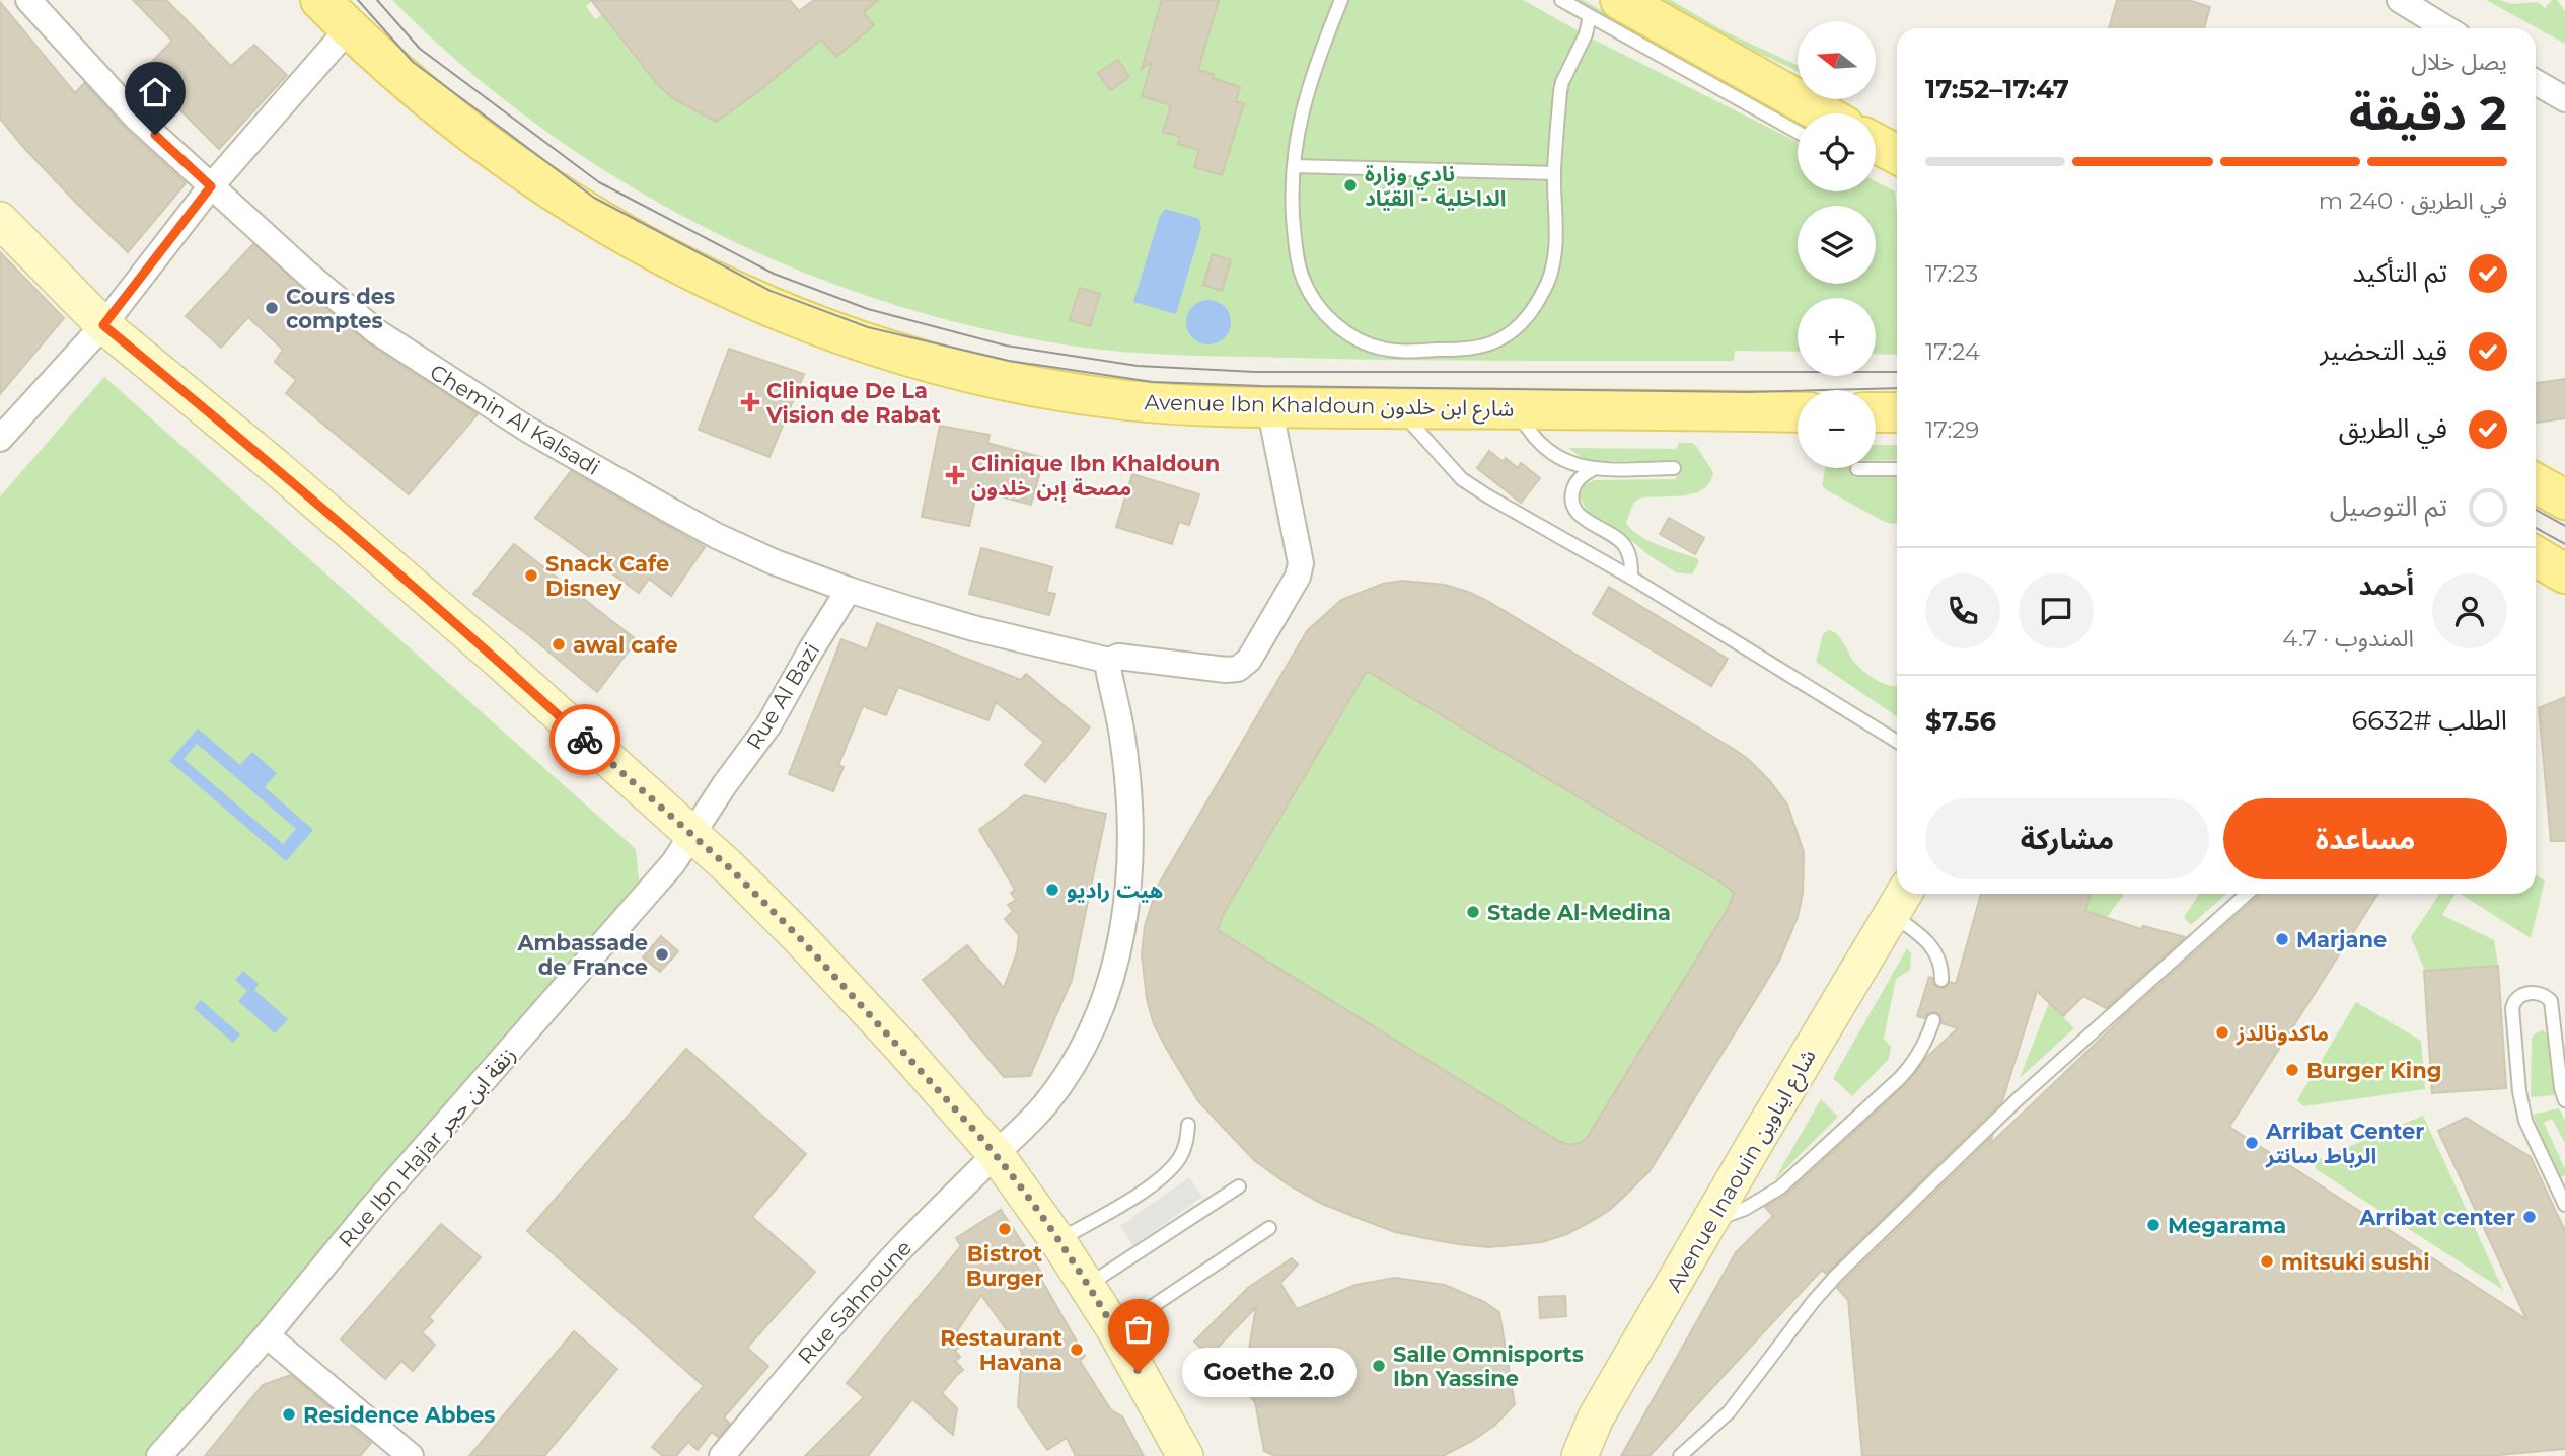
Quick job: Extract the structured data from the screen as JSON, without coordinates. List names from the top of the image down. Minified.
{"streets":{"main road":["Avenue Ibn Khaldoun شارع ابن خلدون"],"street":["Chemin Al Kalsadi","Rue Al Bazi","Rue Ibn Hajar زنقة ابن حجر","Avenue Inaouin شارع ايناوين","Rue Sahnoune"]},"crossings":[["Avenue Ibn Khaldoun شارع ابن خلدون","Chemin Al Kalsadi"],["Chemin Al Kalsadi","Rue Al Bazi"],["Chemin Al Kalsadi","Rue Sahnoune"],["Rue Al Bazi","Rue Ibn Hajar زنقة ابن حجر"]],"places":{"other":["نادي وزارة الداخلية - القيّاد","Cours des comptes","Snack Cafe Disney","awal cafe","هيت راديو","Stade Al-Medina","Marjane","Ambassade de France","ماكدونالدز","Burger King","Arribat Center الرباط سانتر","Arribat center","Megarama","Bistrot Burger","mitsuki sushi","Restaurant Havana","Salle Omnisports Ibn Yassine","Goethe 2.0","Residence Abbes"],"health":["Clinique De La Vision de Rabat","Clinique Ibn Khaldoun مصحة إبن خلدون"]},"north":"left","page":{"map_buttons":["+","−"],"heading":["2 دقيقة","يصل خلال","17:47–17:52"],"panel":["أحمد","المندوب · 4.7","الطلب #6632","$7.56"],"bar":"في الطريق · 240 m","list":[["تم التأكيد","17:23"],["قيد التحضير","17:24"],["في الطريق","17:29"],"تم التوصيل"],"buttons":["مساعدة","مشاركة"],"bubble":"Goethe 2.0"}}
